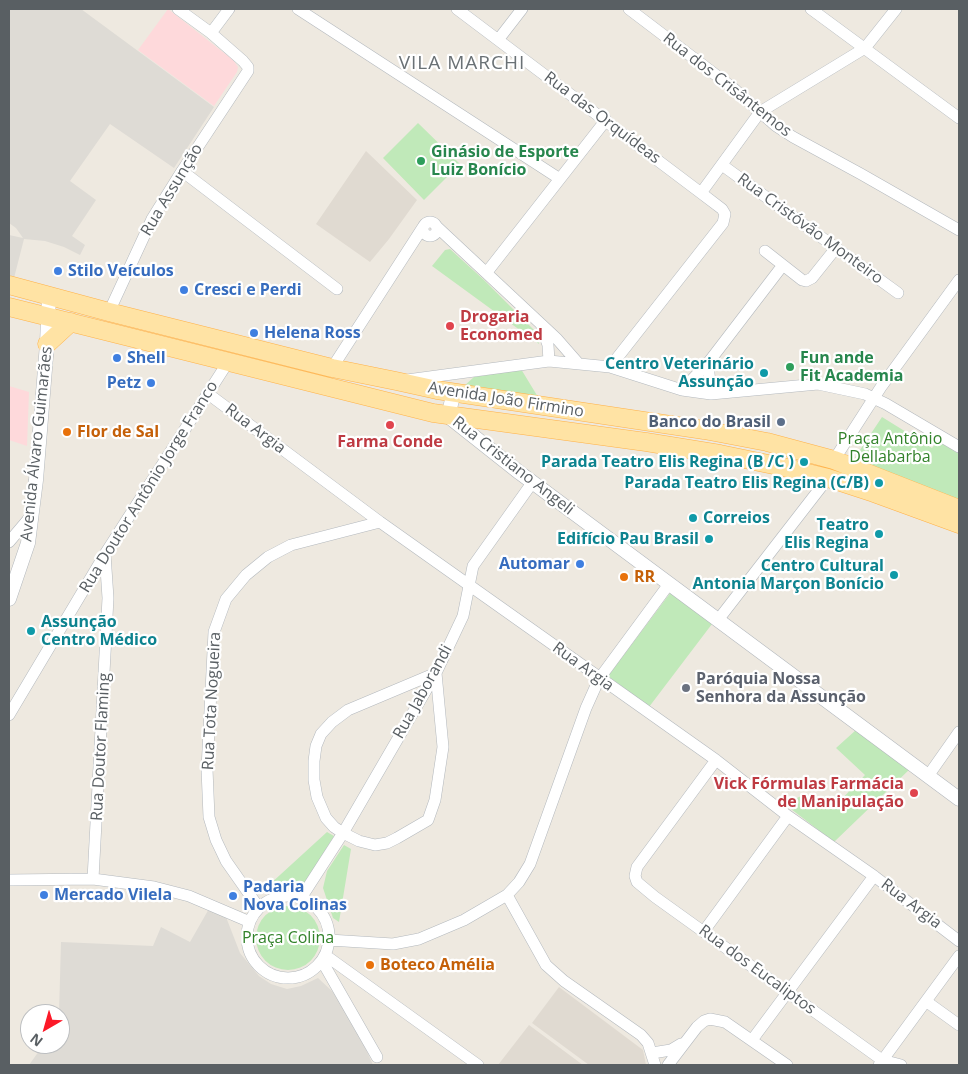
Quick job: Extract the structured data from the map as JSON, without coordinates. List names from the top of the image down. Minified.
{"streets":{"main road":["Avenida João Firmino"],"street":["Rua dos Crisântemos","Rua das Orquídeas","Rua Assunção","Rua Cristóvão Monteiro","Rua Argia","Avenida Álvaro Guimarães","Rua Cristiano Angeli","Rua Doutor Antônio Jorge Franco","Rua Jaborandi","Rua Tota Nogueira","Rua Doutor Flaming","Rua dos Eucaliptos"]},"crossings":[["Rua Assunção","Avenida João Firmino"],["Avenida João Firmino","Avenida Álvaro Guimarães"],["Avenida João Firmino","Rua Cristiano Angeli"],["Avenida João Firmino","Rua Doutor Antônio Jorge Franco"],["Rua Argia","Rua Doutor Antônio Jorge Franco"],["Rua Argia","Rua Jaborandi"],["Rua Argia","Rua Tota Nogueira"],["Rua Argia","Rua dos Eucaliptos"],["Rua Cristiano Angeli","Rua Jaborandi"],["Rua Doutor Antônio Jorge Franco","Rua Doutor Flaming"],["Rua Jaborandi","Rua Tota Nogueira"]],"districts":["VILA MARCHI"],"parks":["Praça Antônio Dellabarba","Praça Colina"],"places":["Ginásio de Esporte Luiz Bonício","Stilo Veículos","Cresci e Perdi","Drogaria Economed","Helena Ross","Shell","Fun ande Fit Academia","Centro Veterinário Assunção","Petz","Banco do Brasil","Farma Conde","Flor de Sal","Parada Teatro Elis Regina (B /C )","Parada Teatro Elis Regina (C/B)","Correios","Teatro Elis Regina","Edifício Pau Brasil","Automar","Centro Cultural Antonia Marçon Bonício","RR","Assunção Centro Médico","Paróquia Nossa Senhora da Assunção","Vick Fórmulas Farmácia de Manipulação","Mercado Vilela","Padaria Nova Colinas","Boteco Amélia"],"north":"bottom left"}
